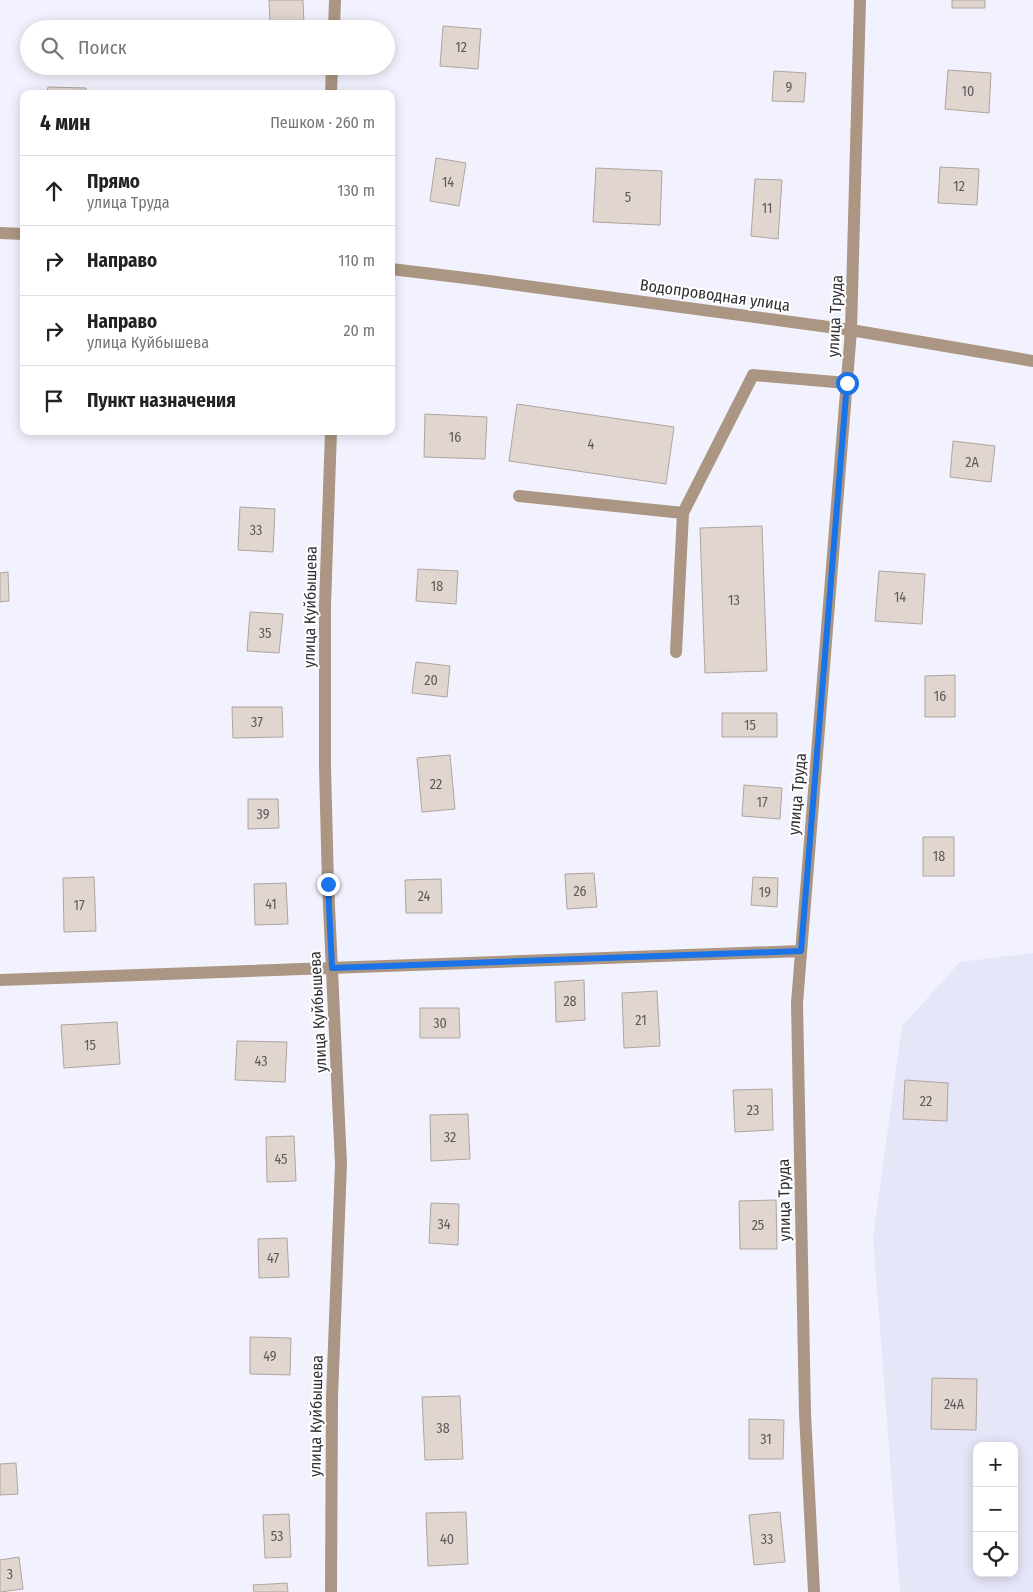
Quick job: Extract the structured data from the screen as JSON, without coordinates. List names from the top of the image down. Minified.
{"streets":{"street":["Водопроводная улица","улица Труда","улица Куйбышева"]},"crossings":[["Водопроводная улица","улица Труда"]],"house_numbers":["12","9","10","14","12","5","11","16","4","2А","33","18","14","13","35","20","16","37","15","22","17","39","18","26","19","24","41","17","28","21","30","15","43","22","23","32","45","34","25","47","49","24А","38","31","53","40","33","3"],"page":{"search":"Поиск","heading":["4 мин","Пешком · 260 m"],"list":[["Прямо","улица Труда","130 m"],["Направо","110 m"],["Направо","улица Куйбышева","20 m"],"Пункт назначения"],"map_buttons":["+","−"]}}
